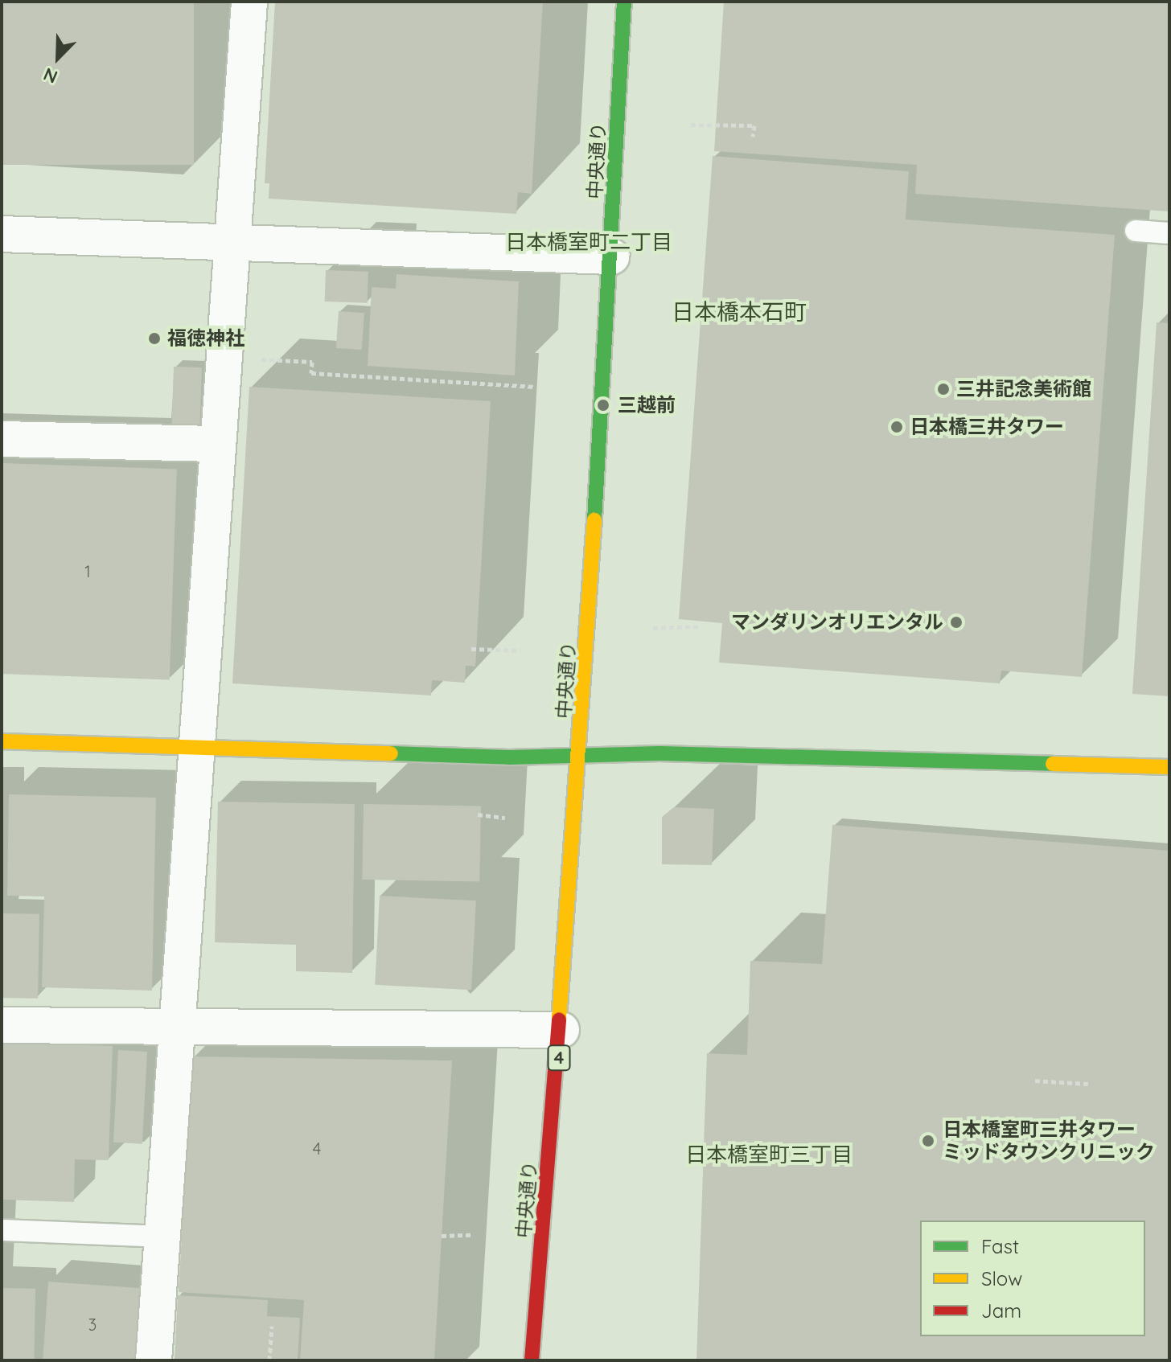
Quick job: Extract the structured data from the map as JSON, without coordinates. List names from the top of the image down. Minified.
{"streets":{"main road":["中央通り","4"]},"districts":["日本橋室町二丁目","日本橋本石町","日本橋室町三丁目"],"places":["福徳神社","三井記念美術館","三越前","日本橋三井タワー","マンダリンオリエンタル","日本橋室町三井タワー ミッドタウンクリニック"],"house_numbers":["1","4","3"],"legend":["Fast","Slow","Jam"],"north":"bottom left"}
